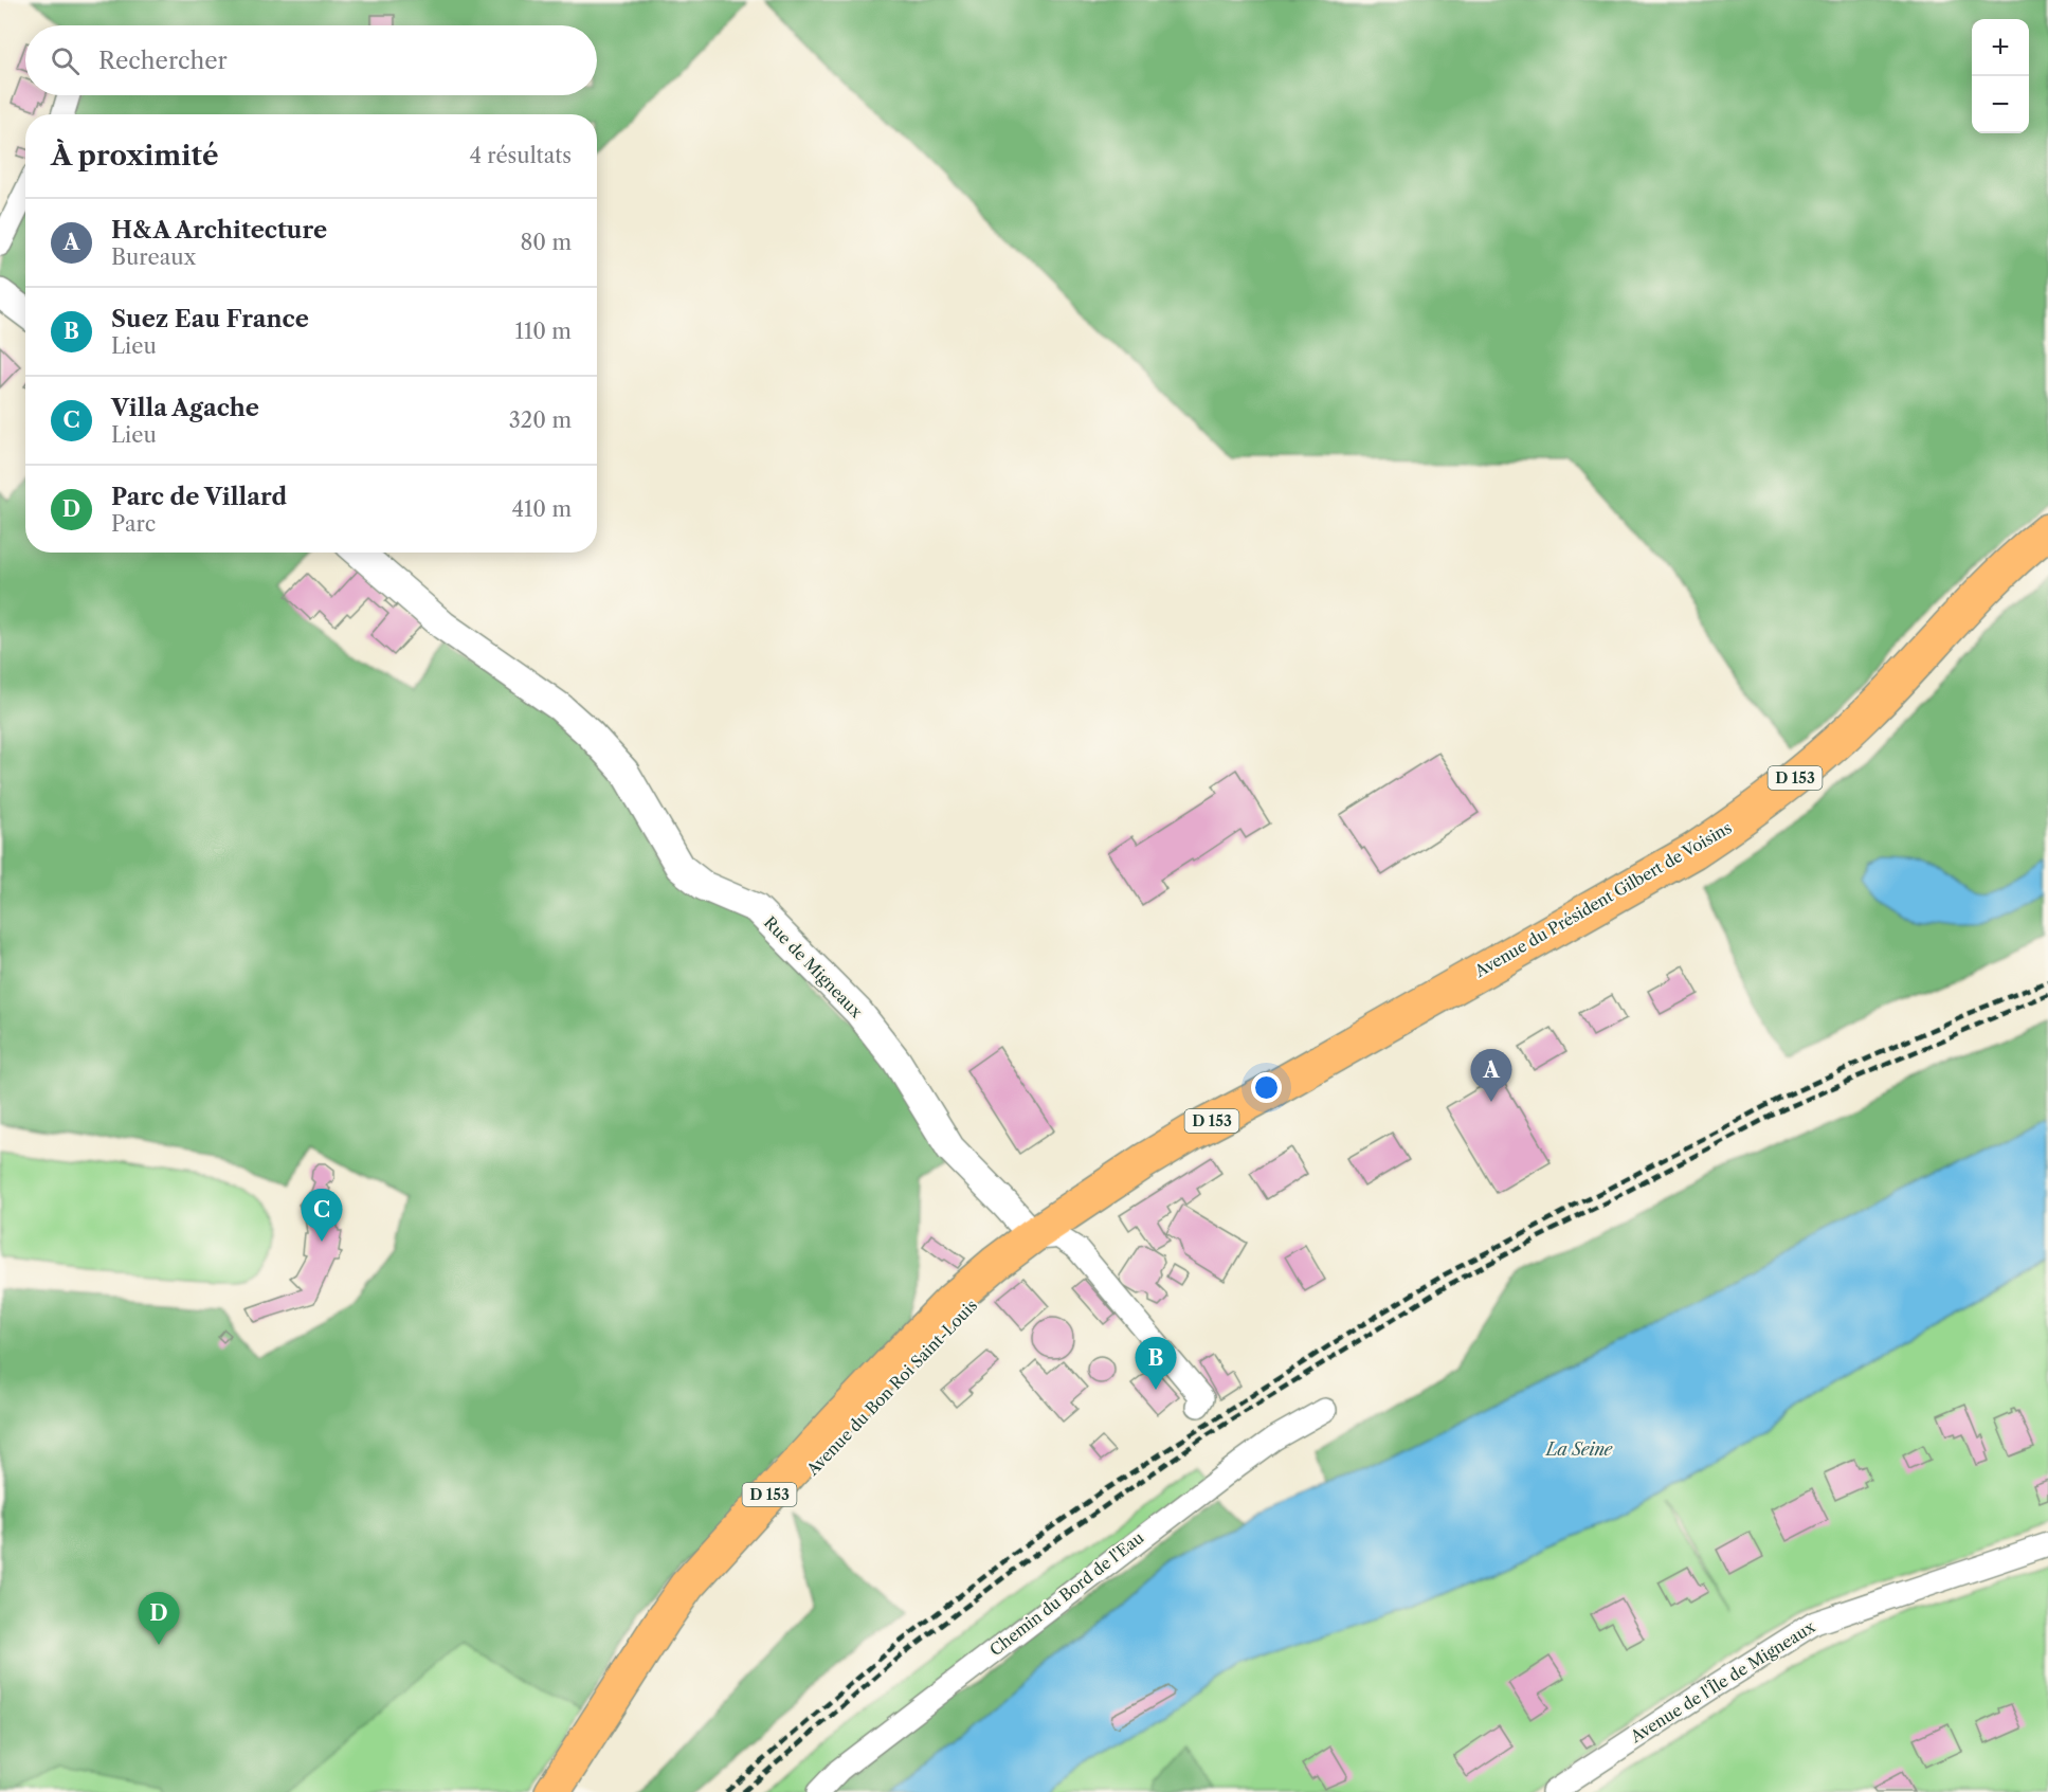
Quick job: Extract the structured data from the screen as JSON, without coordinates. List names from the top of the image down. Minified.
{"streets":{"main road":["D 153","Avenue du Président Gilbert de Voisins","Avenue du Bon Roi Saint-Louis"],"street":["Rue de Migneaux","Chemin du Bord de l'Eau","Avenue de l'Île de Migneaux"]},"crossings":[["Avenue du Président Gilbert de Voisins","Rue de Migneaux"],["Avenue du Président Gilbert de Voisins","Avenue du Bon Roi Saint-Louis"],["Rue de Migneaux","Avenue du Bon Roi Saint-Louis"]],"water":["La Seine"],"page":{"map_buttons":["+","−"],"search":"Rechercher","heading":["À proximité","4 résultats"],"list":[{"mark":"A","name":"H&A Architecture","note":"Bureaux","value":"80 m"},{"mark":"B","name":"Suez Eau France","note":"Lieu","value":"110 m"},{"mark":"C","name":"Villa Agache","note":"Lieu","value":"320 m"},{"mark":"D","name":"Parc de Villard","note":"Parc","value":"410 m"}],"pins":["A","C","B","D"]}}
